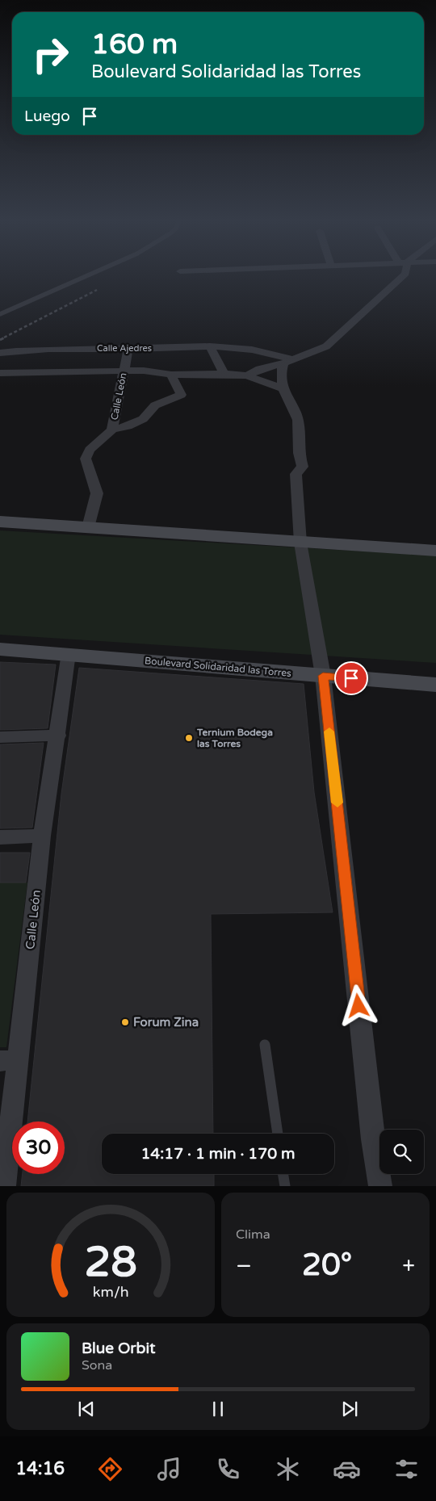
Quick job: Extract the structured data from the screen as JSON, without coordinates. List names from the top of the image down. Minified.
{"streets":{"main road":["Boulevard Solidaridad las Torres"],"street":["Calle Ajedres","Calle León"]},"crossings":[["Calle Ajedres","Calle León"],["Calle León","Boulevard Solidaridad las Torres"]],"places":["Ternium Bodega las Torres","Forum Zina"],"page":{"turn":["160 m","Boulevard Solidaridad las Torres"],"then":"Luego","limit":"30","trip":"14:17 · 1 min · 170 m","tile":"Clima","heat":["−","20°","+"],"song":["Blue Orbit","Sona"],"tabs":"14:16","gauge":["28","km/h"]}}
